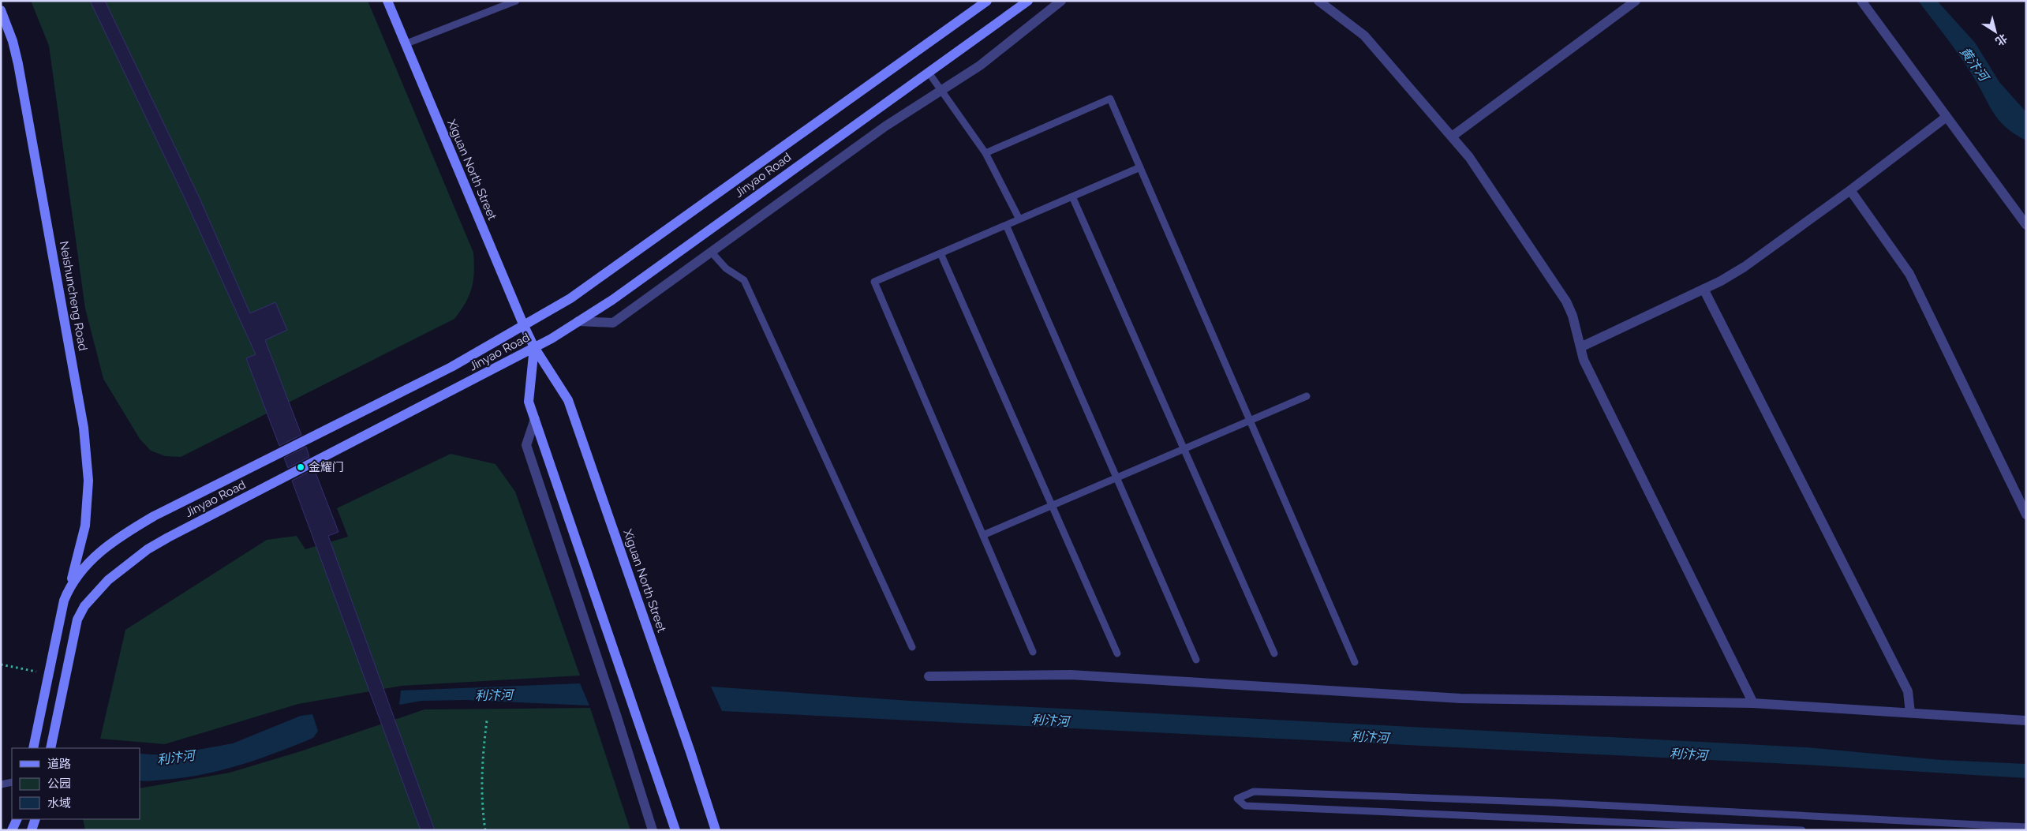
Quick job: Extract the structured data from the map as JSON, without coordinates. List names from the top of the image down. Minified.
{"streets":{"main road":["Xiguan North Street","Jinyao Road","Neishuncheng Road"]},"crossings":[["Xiguan North Street","Jinyao Road"],["Jinyao Road","Neishuncheng Road"]],"water":["黄汴河","利汴河"],"places":["金耀门"],"legend":["道路","公园","水域"],"north":"bottom right"}
